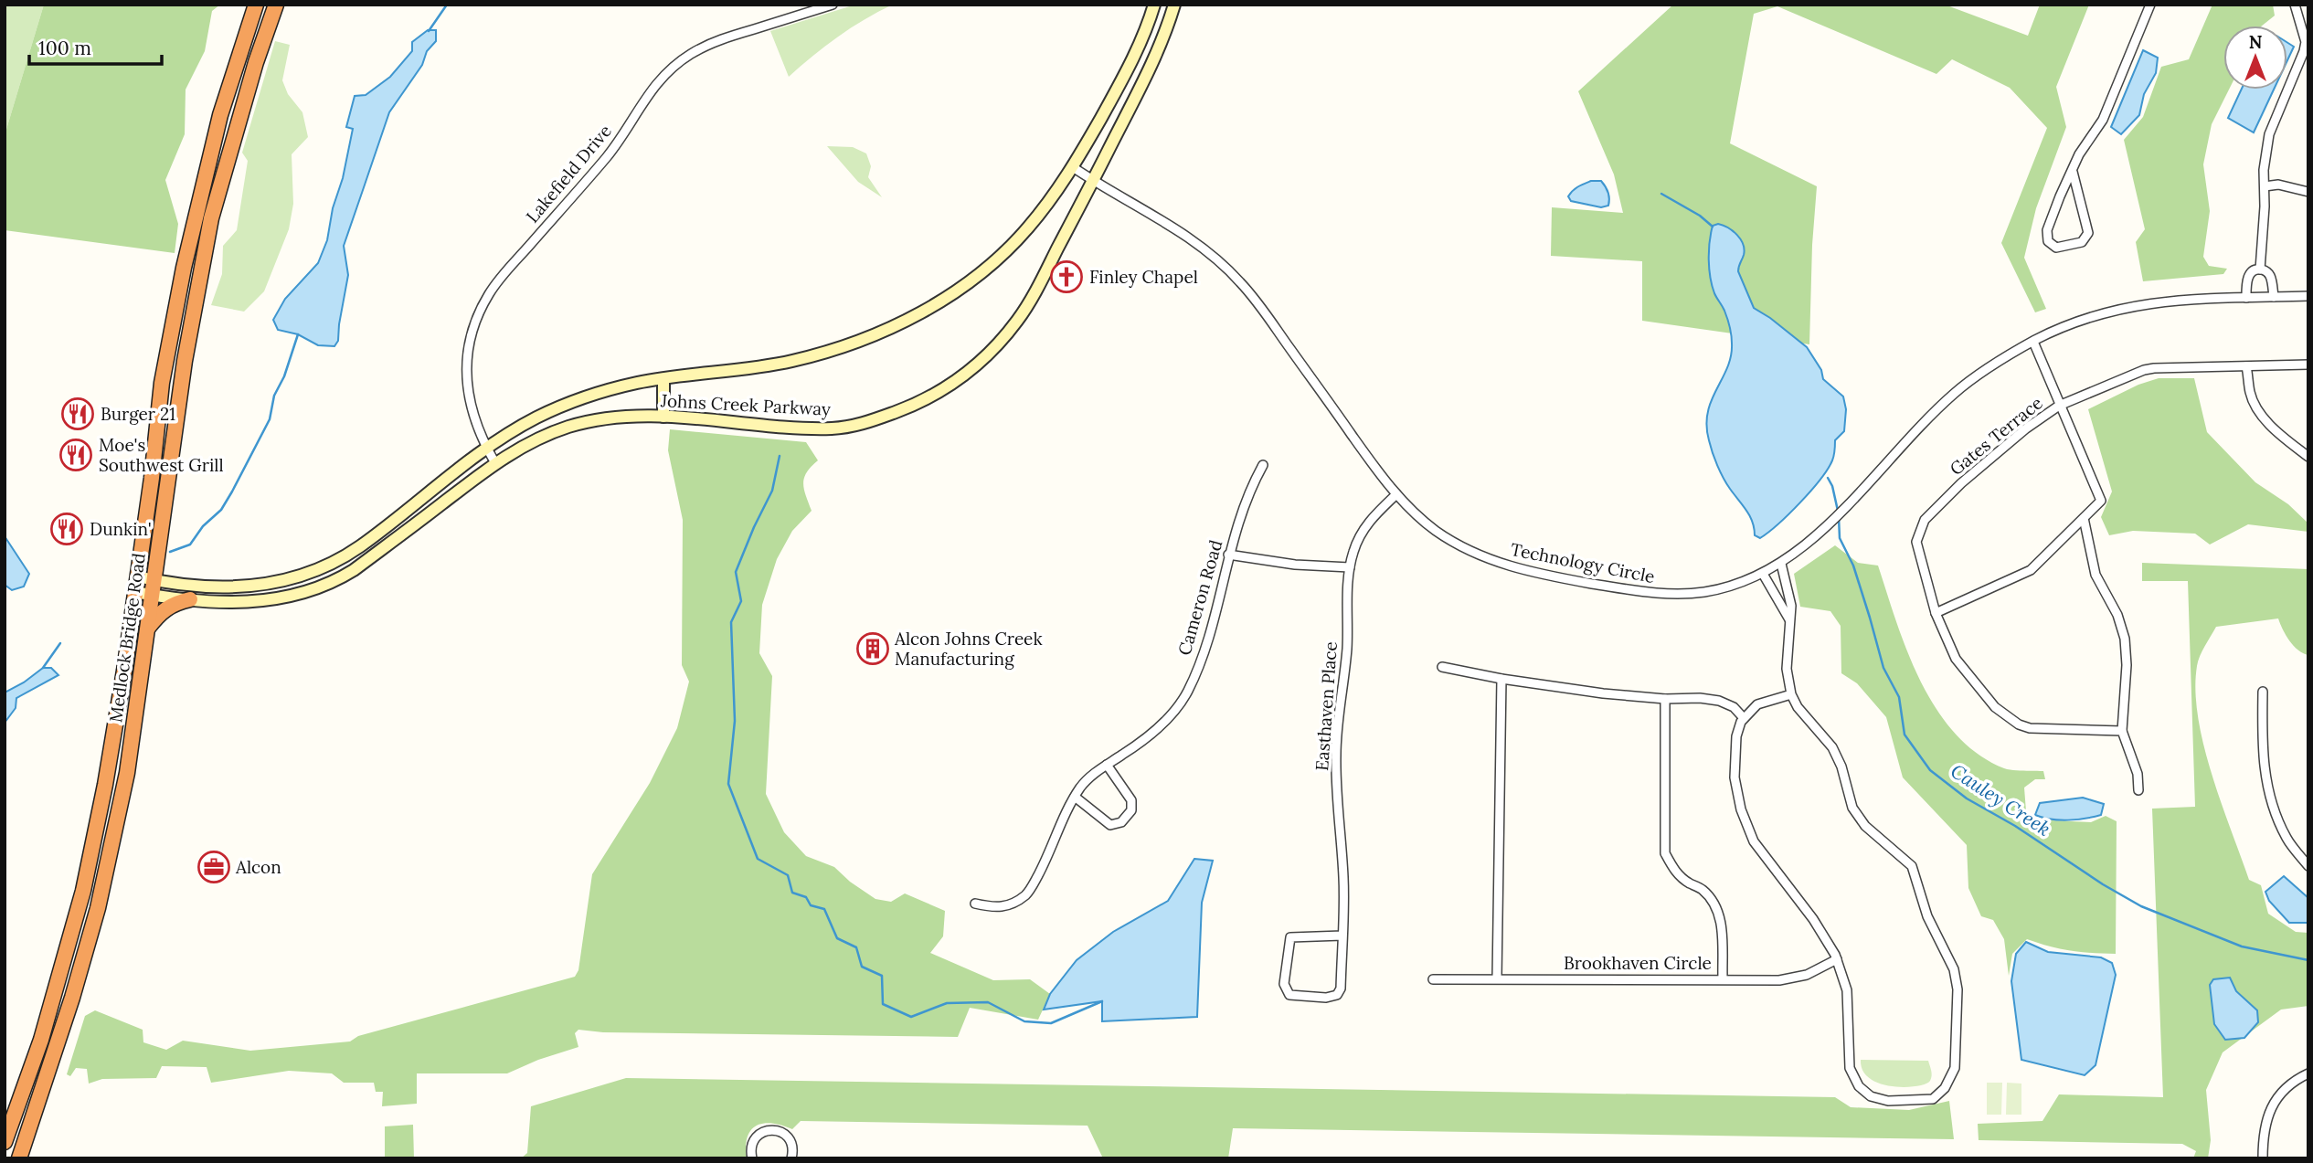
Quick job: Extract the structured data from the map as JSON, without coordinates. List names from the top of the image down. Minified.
{"streets":{"highway":["Medlock Bridge Road"],"street":["Lakefield Drive","Johns Creek Parkway","Gates Terrace","Technology Circle","Cameron Road","Easthaven Place","Brookhaven Circle"]},"crossings":[["Lakefield Drive","Johns Creek Parkway"],["Johns Creek Parkway","Technology Circle"],["Johns Creek Parkway","Medlock Bridge Road"],["Technology Circle","Easthaven Place"]],"water":["Cauley Creek"],"places":{"church":["Finley Chapel"],"restaurant":["Burger 21","Moe's Southwest Grill","Dunkin'"],"building":["Alcon Johns Creek Manufacturing"],"office":["Alcon"]},"scale_bar":"100 m","north":"top"}
